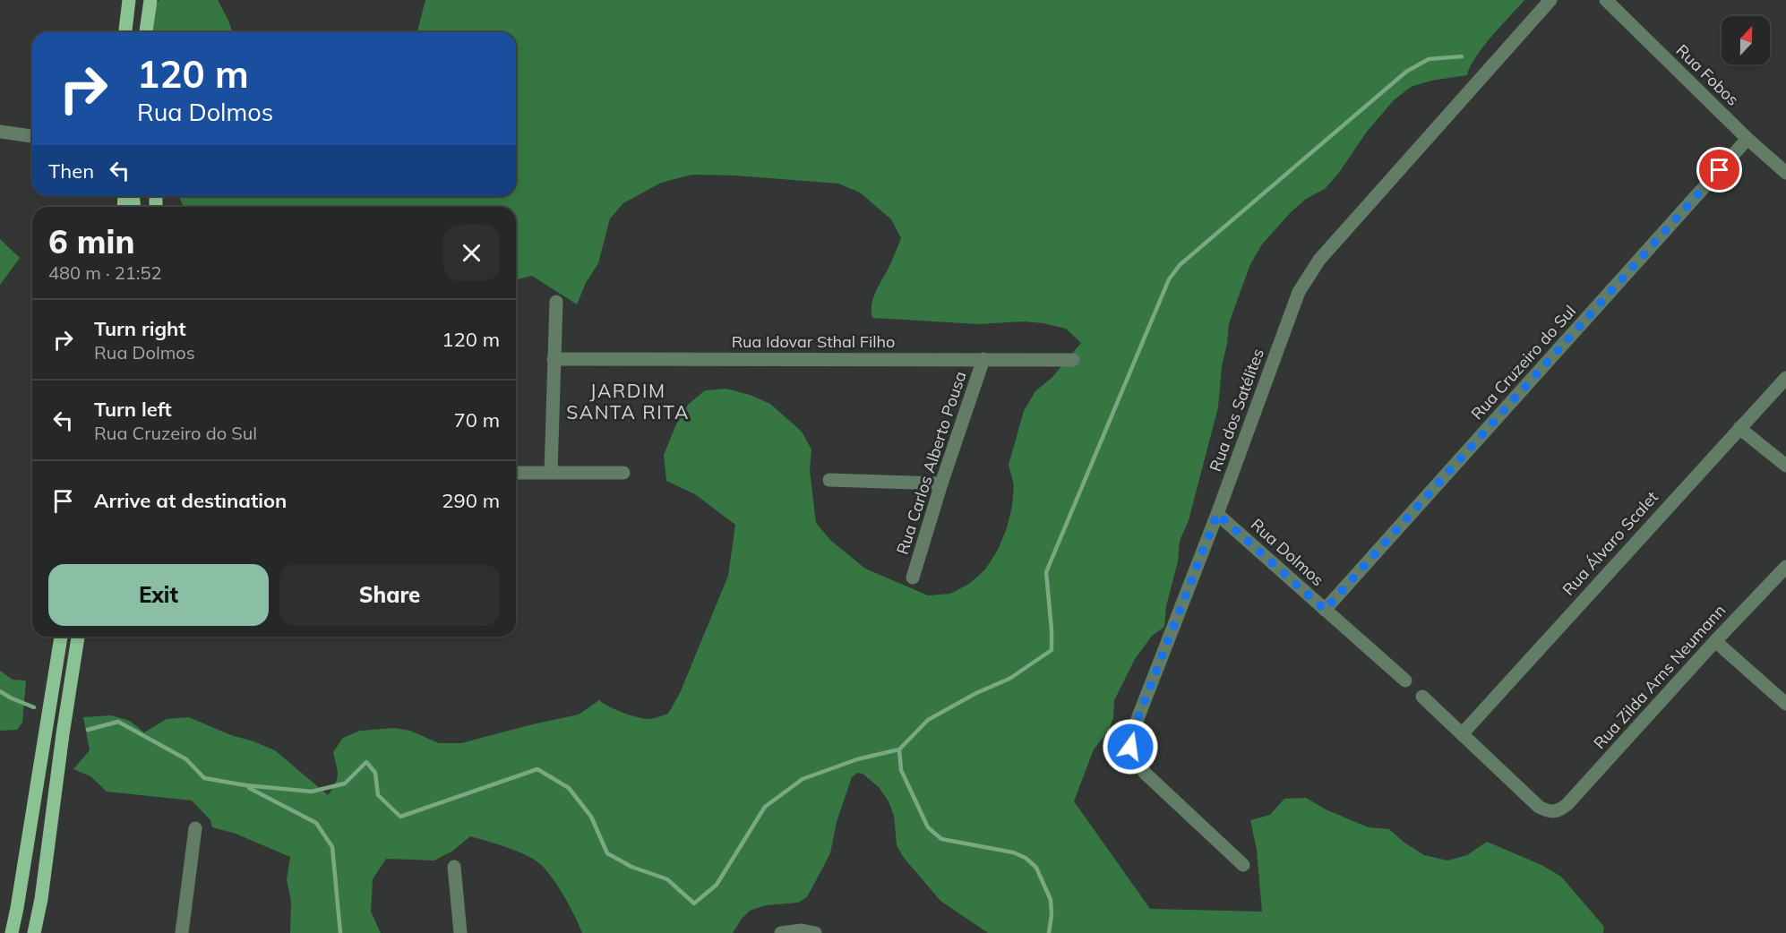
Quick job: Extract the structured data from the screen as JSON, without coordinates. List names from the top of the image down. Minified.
{"streets":{"street":["Rua Fobos","Rua Idovar Sthal Filho","Rua Cruzeiro do Sul","Rua dos Satélites","Rua Carlos Alberto Pousa","Rua Álvaro Scalet","Rua Dolmos","Rua Zilda Arns Neumann"]},"crossings":[["Rua Fobos","Rua Cruzeiro do Sul"],["Rua Idovar Sthal Filho","Rua Carlos Alberto Pousa"],["Rua Cruzeiro do Sul","Rua Dolmos"],["Rua dos Satélites","Rua Dolmos"],["Rua Álvaro Scalet","Rua Zilda Arns Neumann"]],"districts":["JARDIM SANTA RITA"],"north":"top","page":{"turn":["120 m","Rua Dolmos"],"then":"Then","heading":["6 min","480 m · 21:52"],"list":[{"name":"Turn right","note":"Rua Dolmos","value":"120 m"},{"name":"Turn left","note":"Rua Cruzeiro do Sul","value":"70 m"},{"name":"Arrive at destination","value":"290 m"}],"buttons":["Exit","Share"]}}
